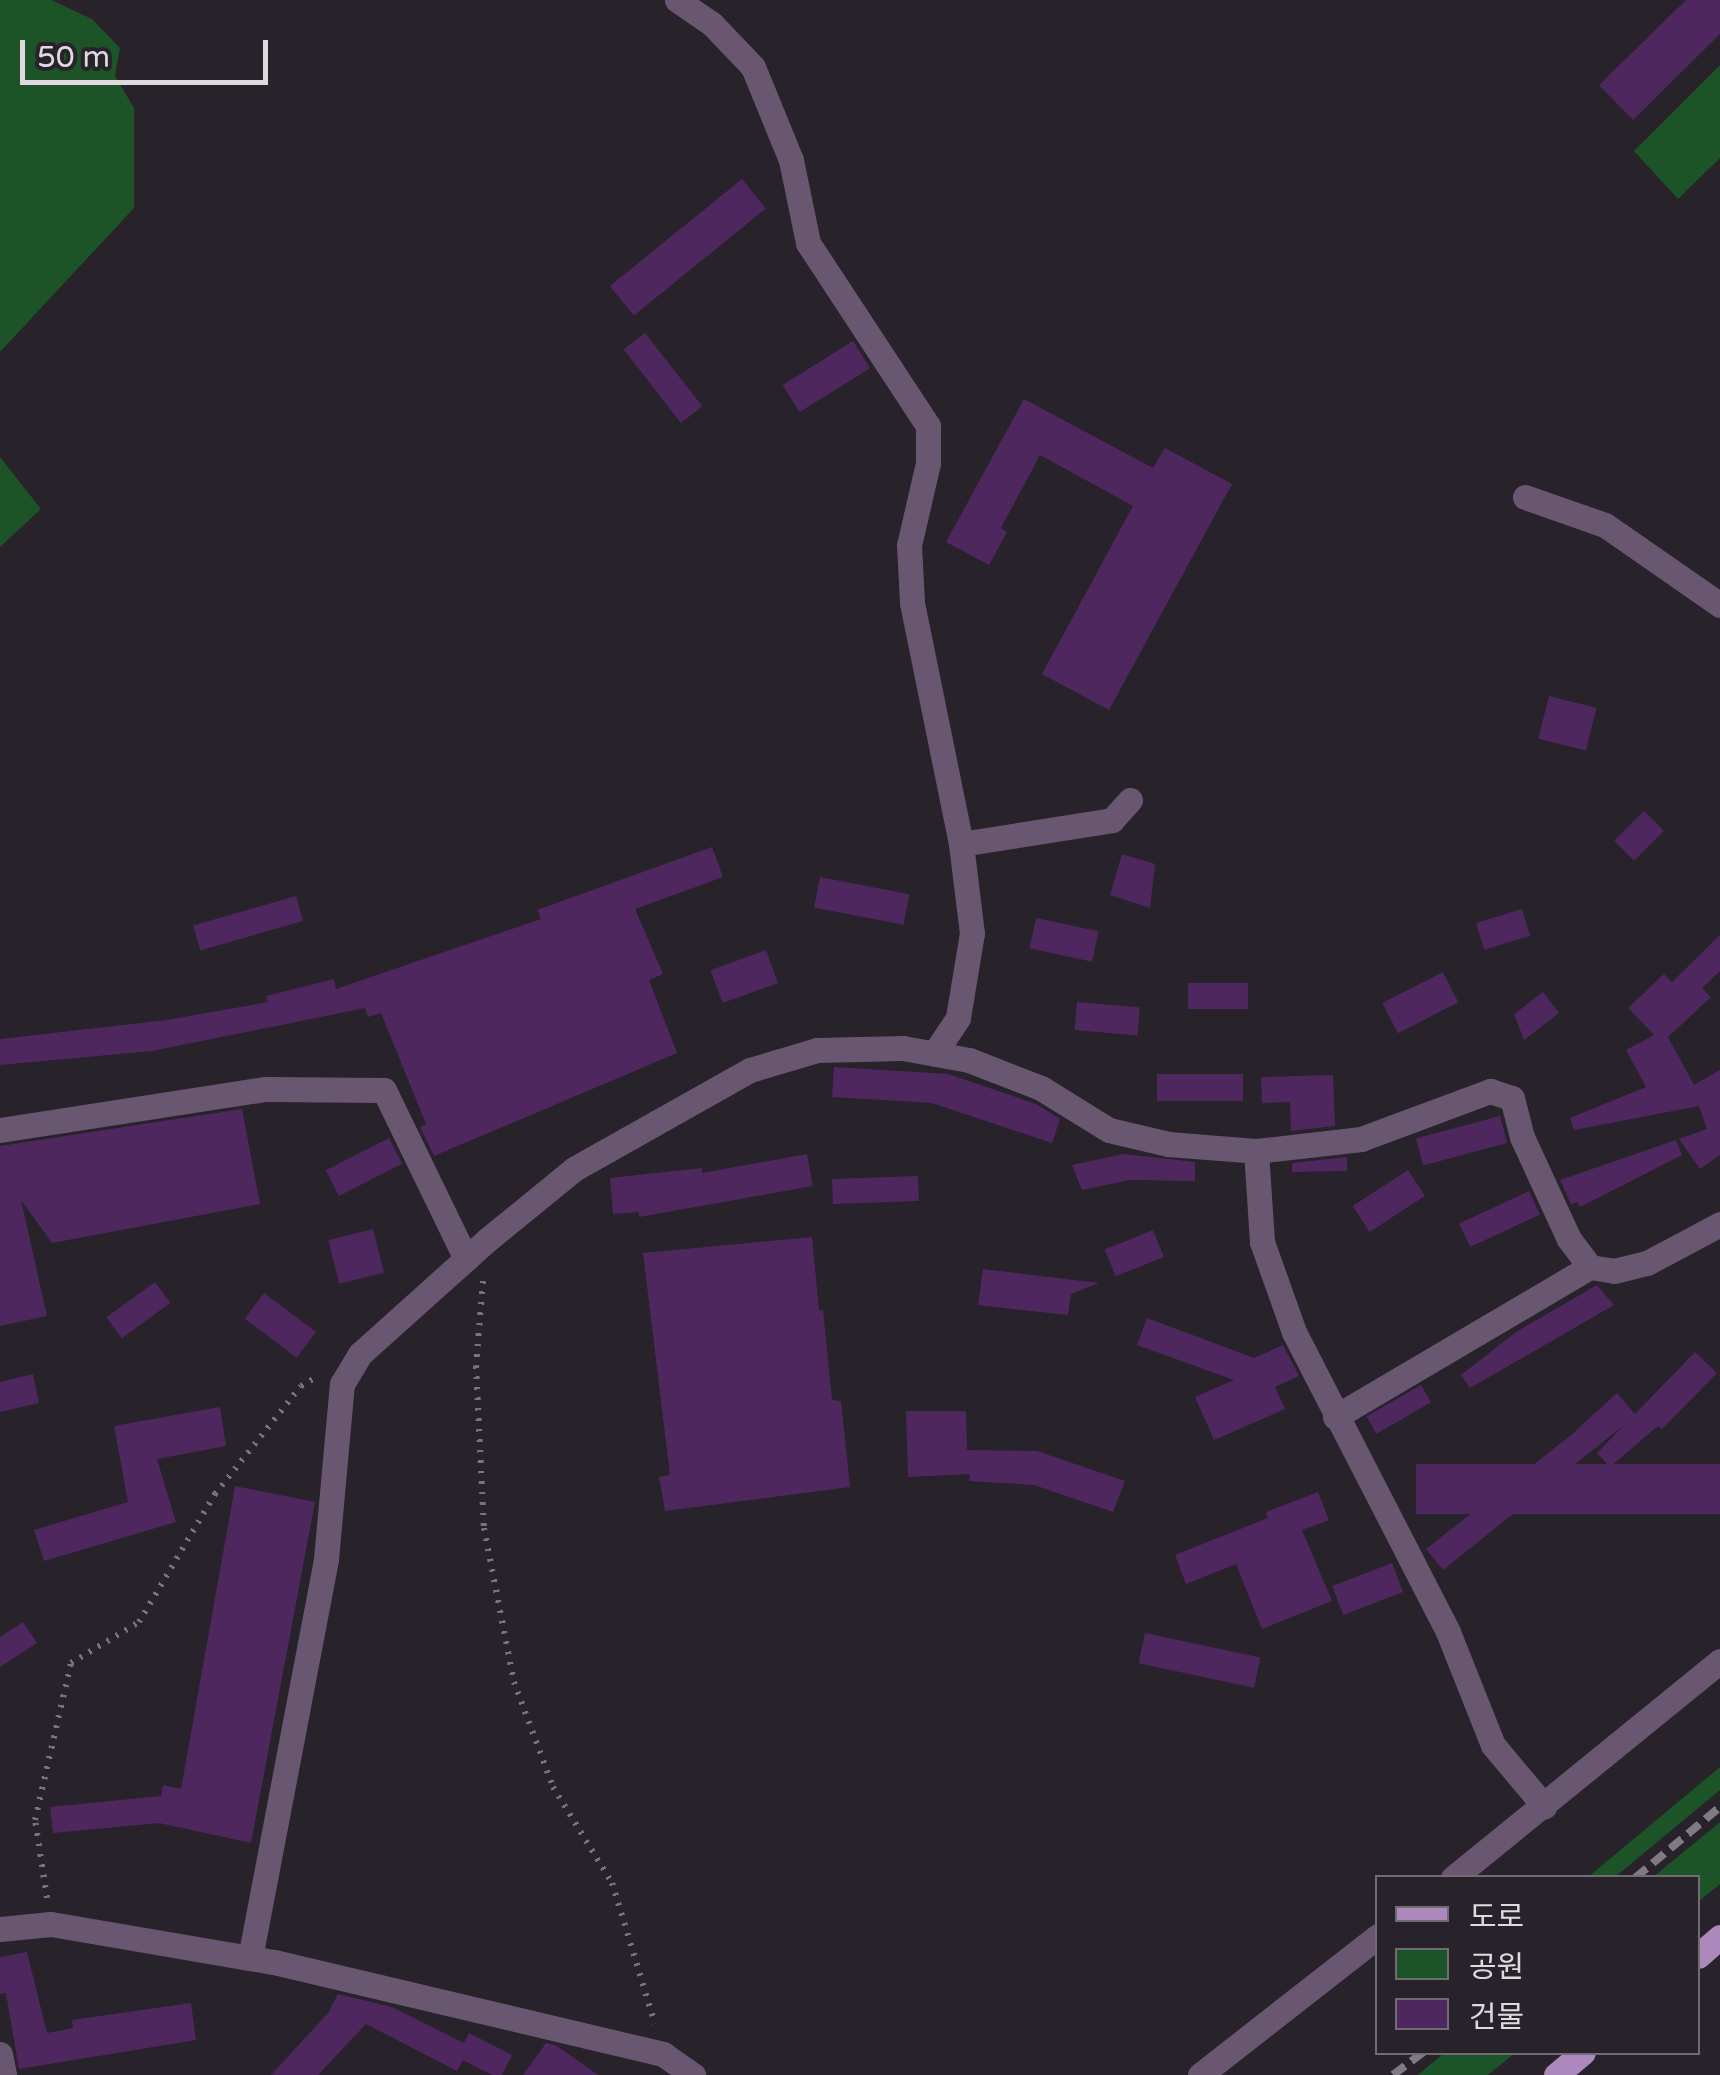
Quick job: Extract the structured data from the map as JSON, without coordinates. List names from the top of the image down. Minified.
{"legend":["도로","공원","건물"],"scale_bar":"50 m"}
